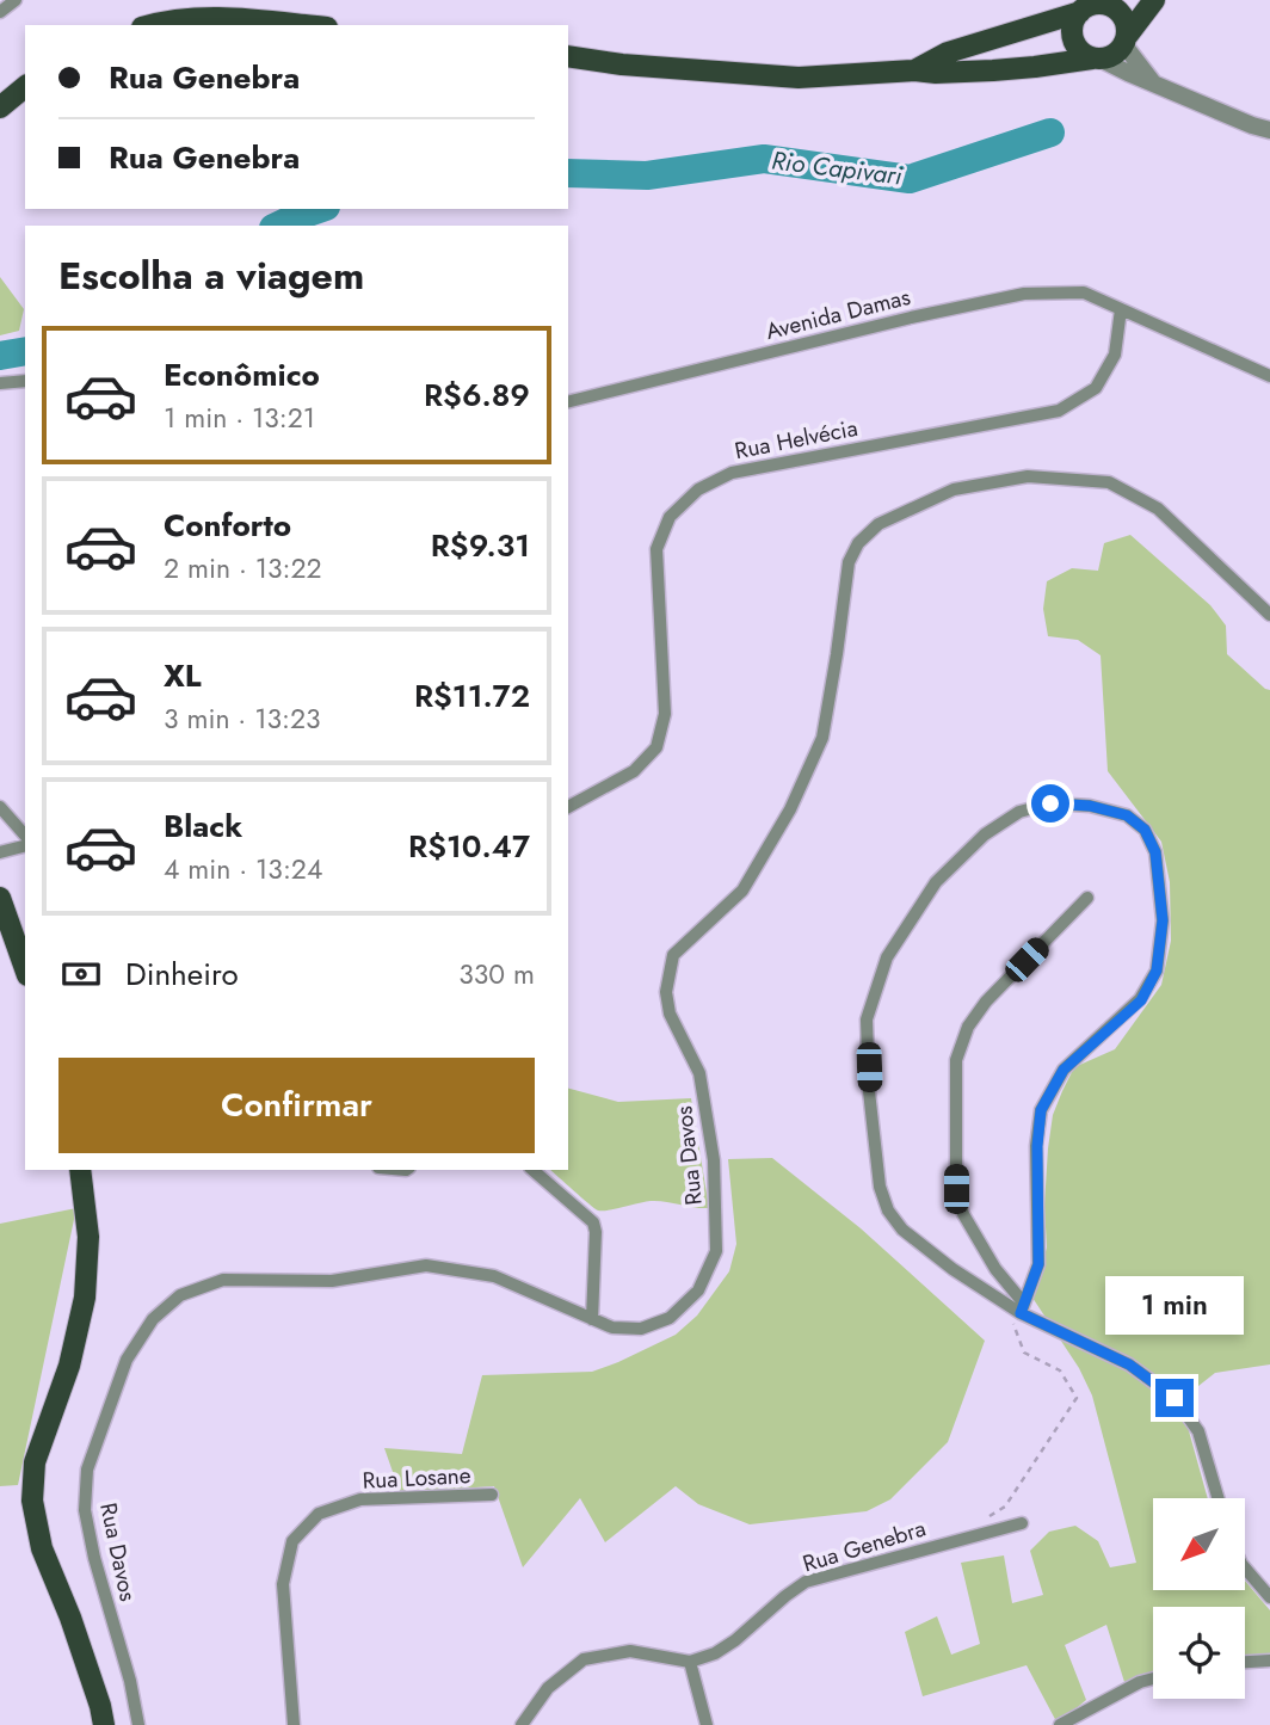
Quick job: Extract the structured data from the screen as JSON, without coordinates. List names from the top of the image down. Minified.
{"streets":{"street":["Avenida Damas","Rua Helvécia","Rua Davos","Rua Losane","Rua Genebra"]},"crossings":[["Avenida Damas","Rua Helvécia"]],"water":["Rio Capivari"],"north":"bottom left","page":{"banner":["Rua Genebra","Rua Genebra"],"heading":"Escolha a viagem","list":[{"name":"Econômico","note":"1 min · 13:21","value":"R$6.89"},{"name":"Conforto","note":"2 min · 13:22","value":"R$9.31"},{"name":"XL","note":"3 min · 13:23","value":"R$11.72"},{"name":"Black","note":"4 min · 13:24","value":"R$10.47"}],"pay":["Dinheiro","330 m"],"buttons":"Confirmar","bubble":"1 min"}}
